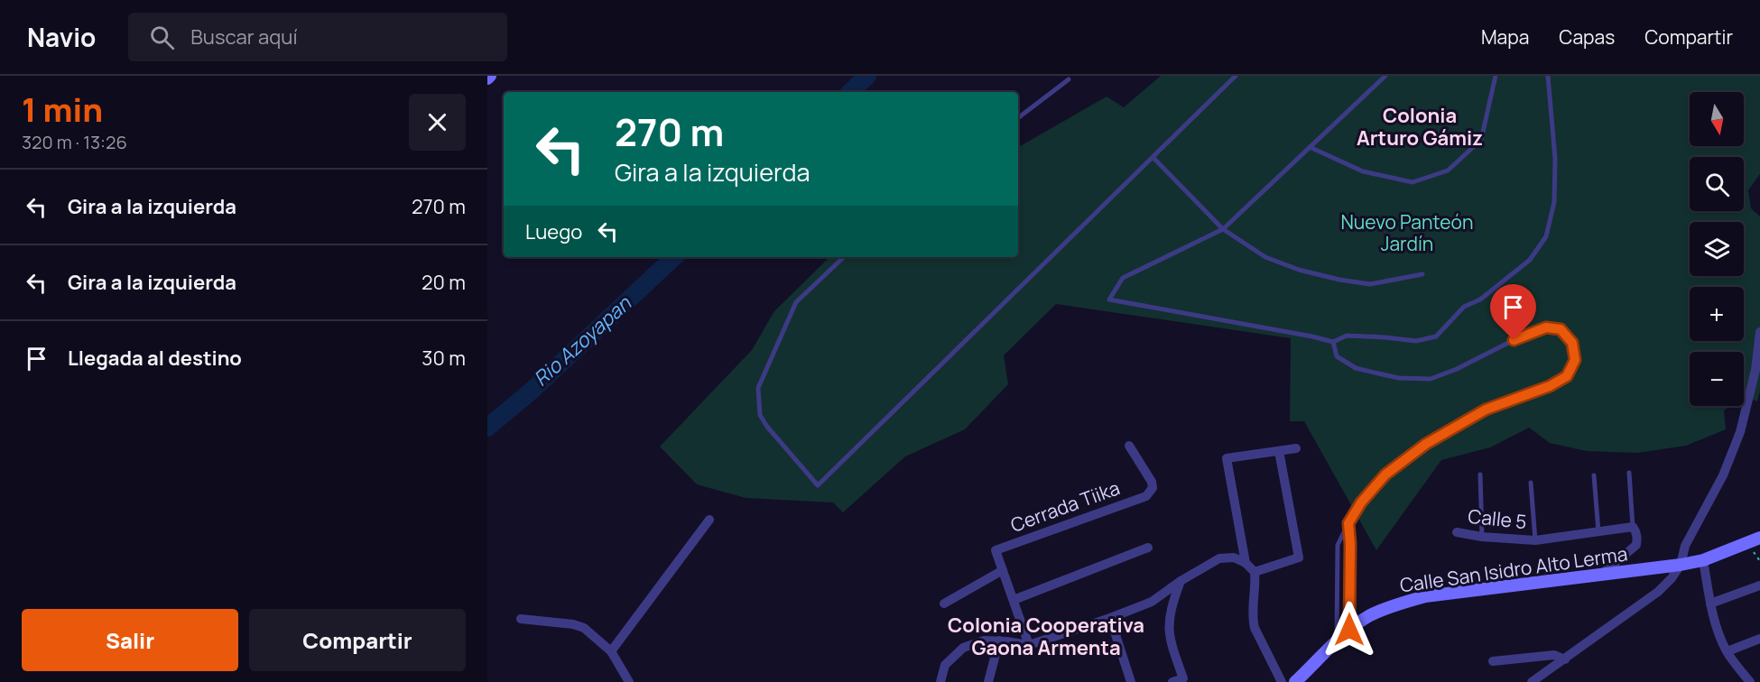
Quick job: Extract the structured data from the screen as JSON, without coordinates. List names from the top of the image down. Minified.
{"streets":{"street":["Cerrada Tiika","Calle 5","Calle San Isidro Alto Lerma"]},"districts":["Colonia Arturo Gámiz","Colonia Cooperativa Gaona Armenta"],"water":["Rio Azoyapan"],"parks":["Nuevo Panteón Jardín"],"north":"bottom","page":{"header":"Navio","search":"Buscar aquí","nav":["Mapa","Capas","Compartir"],"heading":["1 min","320 m · 13:26"],"map_buttons":["+","−"],"turn":["270 m","Gira a la izquierda"],"list":[{"name":"Gira a la izquierda","value":"270 m"},{"name":"Gira a la izquierda","value":"20 m"},{"name":"Llegada al destino","value":"30 m"}],"then":"Luego","buttons":["Salir","Compartir"]}}
